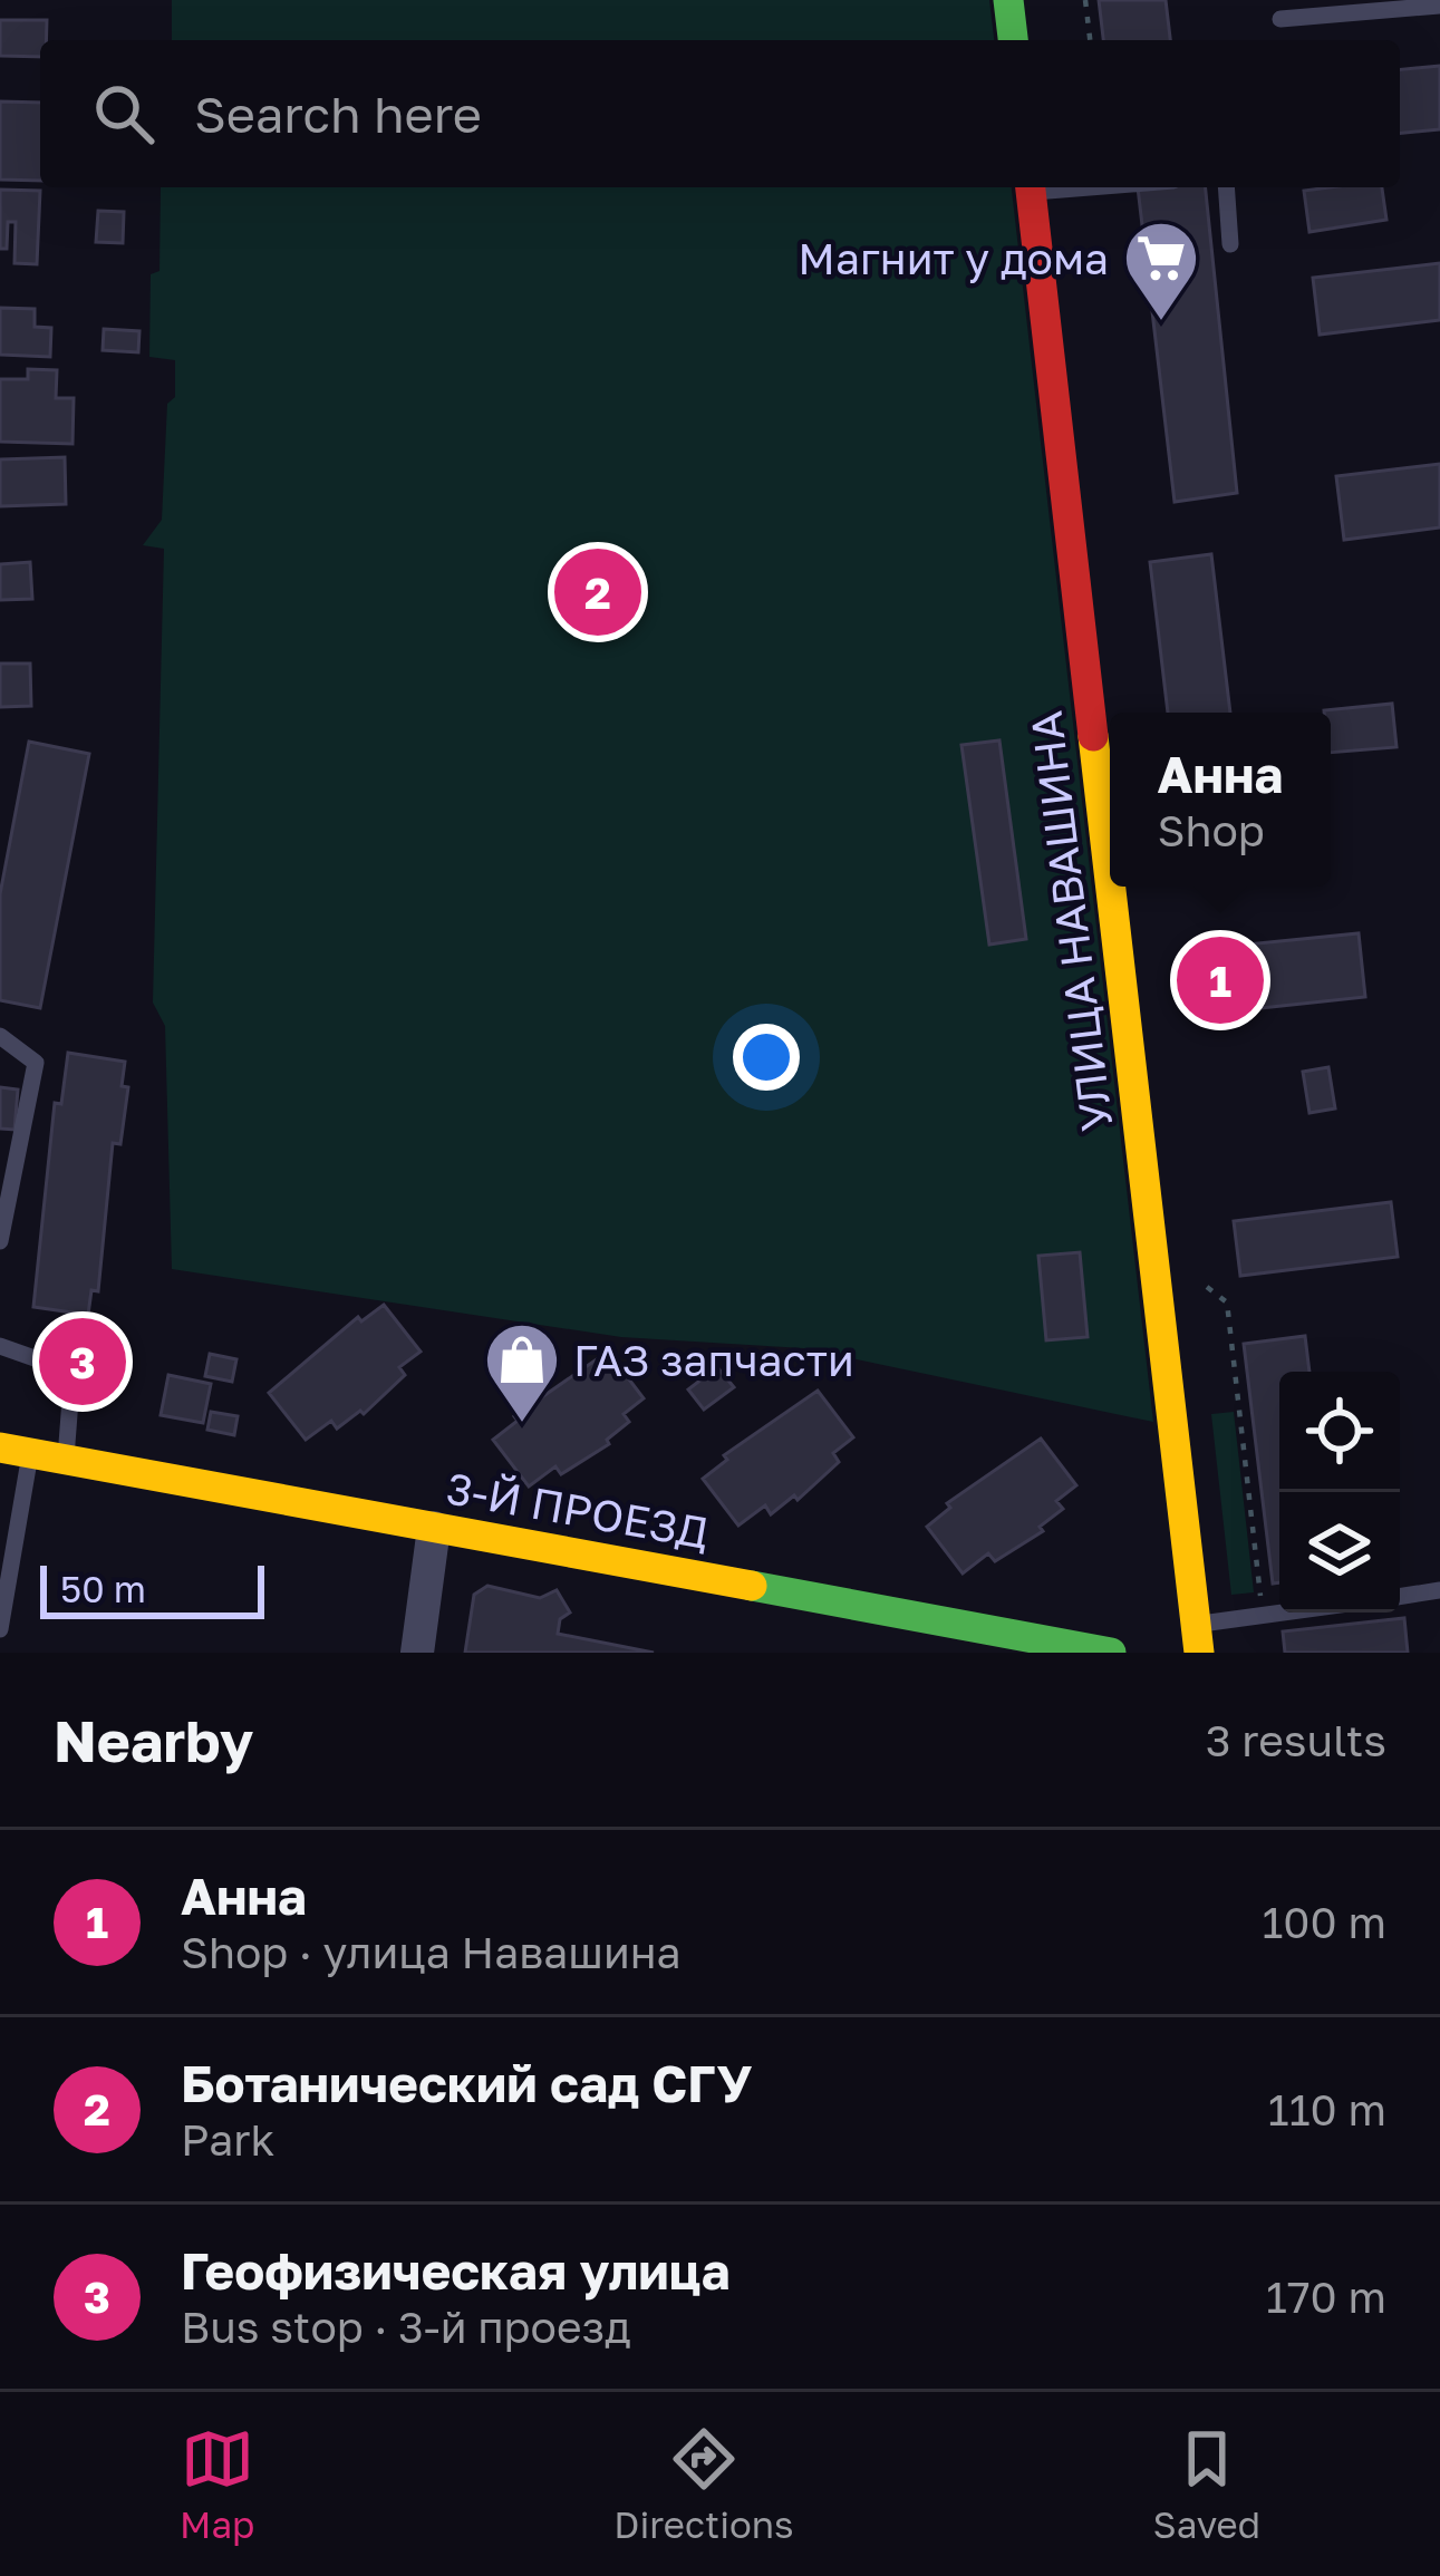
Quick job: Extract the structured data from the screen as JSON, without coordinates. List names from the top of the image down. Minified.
{"streets":{"main road":["УЛИЦА НАВАШИНА","3-Й ПРОЕЗД"]},"places":{"supermarket":["Магнит у дома"],"shop":["ГАЗ запчасти"]},"scale_bar":"50 m","page":{"search":"Search here","pins":["2","1","3"],"popup":["Анна","Shop"],"scale":"50 m","heading":["Nearby","3 results"],"list":[{"mark":"1","name":"Анна","note":"Shop · улица Навашина","value":"100 m"},{"mark":"2","name":"Ботанический сад СГУ","note":"Park","value":"110 m"},{"mark":"3","name":"Геофизическая улица","note":"Bus stop · 3-й проезд","value":"170 m"}],"nav":["Map","Directions","Saved"]}}
